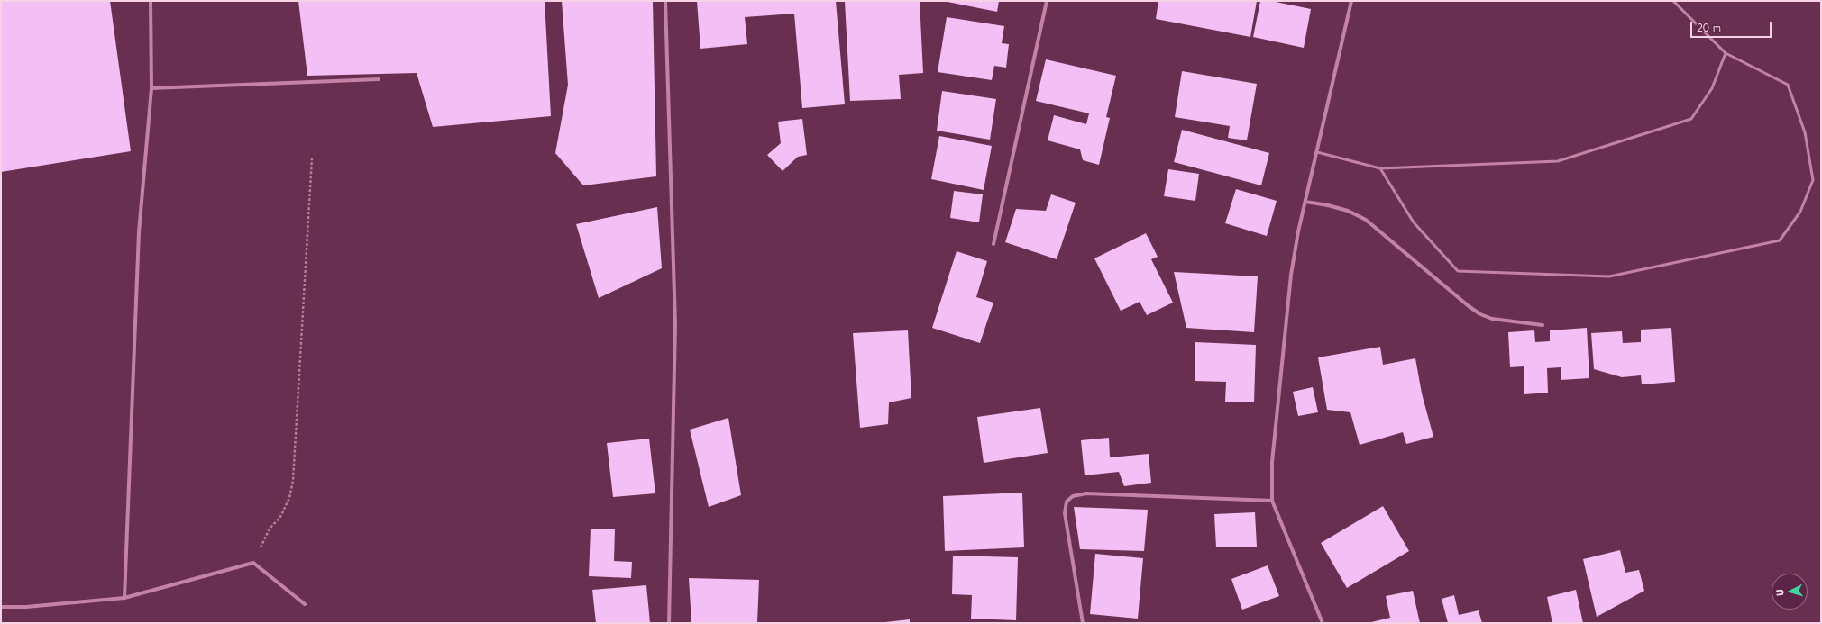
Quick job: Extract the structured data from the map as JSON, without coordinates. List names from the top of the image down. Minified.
{"scale_bar":"20 m","north":"left"}
